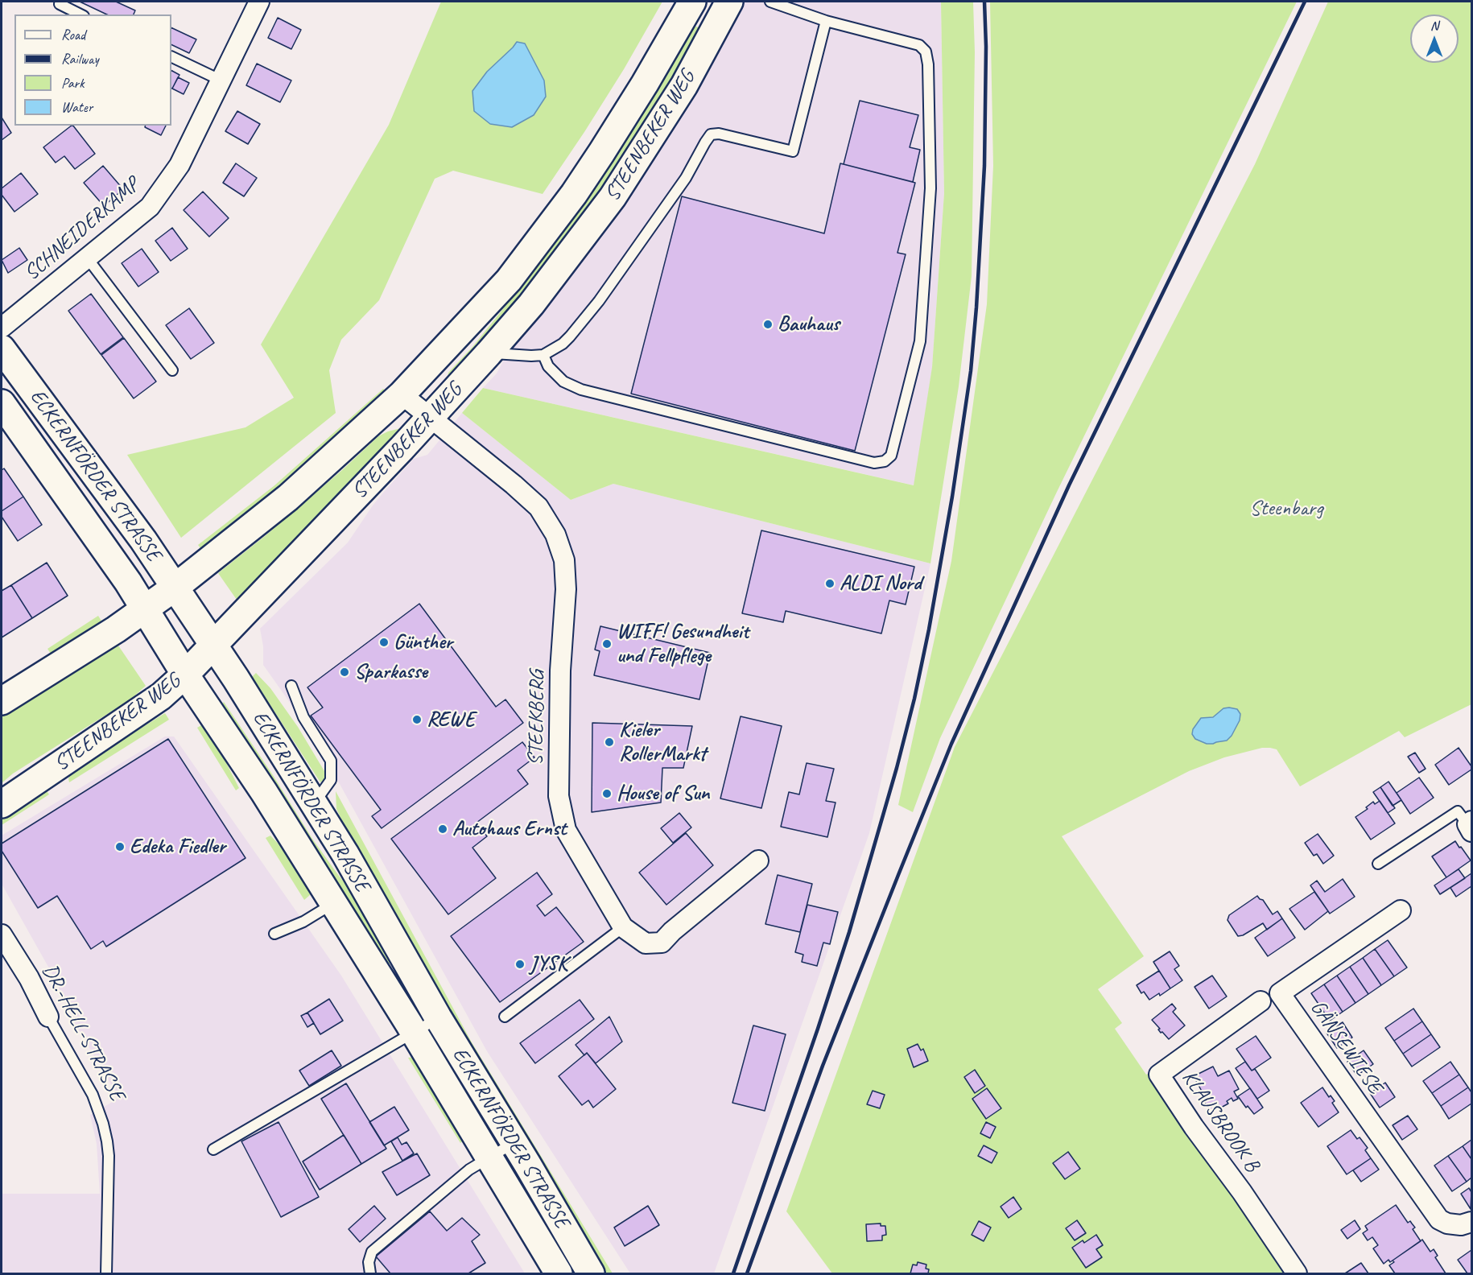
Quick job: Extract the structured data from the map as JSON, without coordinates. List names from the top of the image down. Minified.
{"streets":{"main road":["STEENBEKER WEG","ECKERNFÖRDER STRASSE"],"street":["SCHNEIDERKAMP","STEEKBERG","DR.-HELL-STRASSE","GÄNSEWIESE","KLAUSBROOK B"]},"crossings":[["STEENBEKER WEG","ECKERNFÖRDER STRASSE"],["STEENBEKER WEG","STEEKBERG"]],"parks":["Steenbarg"],"places":["Bauhaus","ALDI Nord","Günther","WIFF! Gesundheit und Fellpflege","Sparkasse","REWE","Kieler RollerMarkt","House of Sun","Autohaus Ernst","Edeka Fiedler","JYSK"],"legend":["Road","Railway","Park","Water"],"north":"top"}
